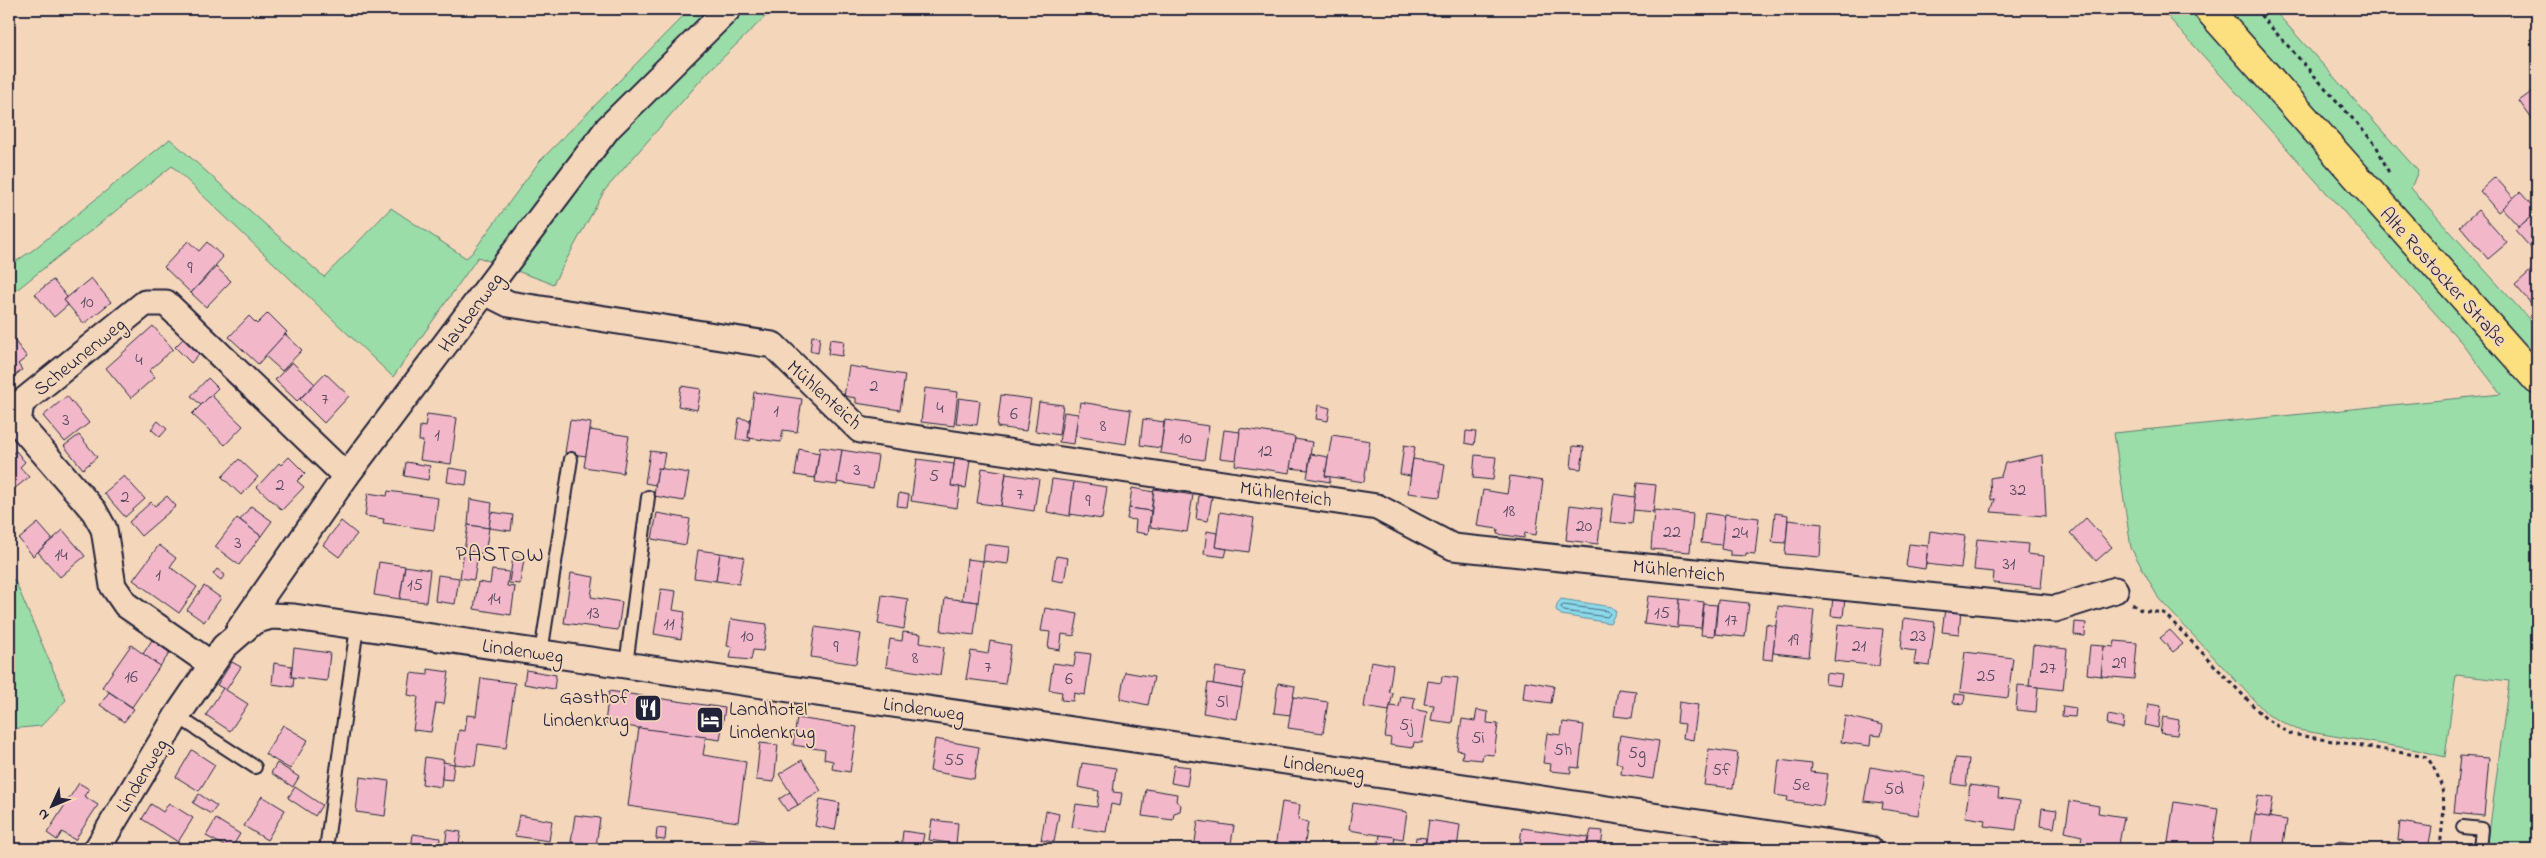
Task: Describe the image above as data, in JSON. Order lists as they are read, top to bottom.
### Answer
{
  "streets": {
    "main road": ["Alte Rostocker Straße"],
    "street": [
      "Haubenweg",
      "Scheunenweg",
      "Mühlenteich",
      "Lindenweg"
    ]
  },
  "crossings": [
    ["Haubenweg", "Scheunenweg"],
    ["Haubenweg", "Mühlenteich"],
    ["Haubenweg", "Lindenweg"],
    ["Scheunenweg", "Lindenweg"]
  ],
  "districts": ["PASTOW"],
  "places": {
    "restaurant": ["Gasthof Lindenkrug"],
    "hotel": ["Landhotel Lindenkrug"]
  },
  "house_numbers": [
    "9",
    "10",
    "4",
    "2",
    "7",
    "4",
    "1",
    "6",
    "3",
    "8",
    "1",
    "10",
    "12",
    "3",
    "5",
    "2",
    "32",
    "7",
    "2",
    "9",
    "18",
    "20",
    "22",
    "24",
    "3",
    "14",
    "31",
    "1",
    "15",
    "14",
    "13",
    "15",
    "17",
    "11",
    "10",
    "23",
    "19",
    "21",
    "9",
    "8",
    "29",
    "7",
    "27",
    "25",
    "16",
    "6",
    "5l",
    "5j",
    "5i",
    "5h",
    "5g",
    "55",
    "5f",
    "5e",
    "5d"
  ],
  "north": "bottom left"
}
